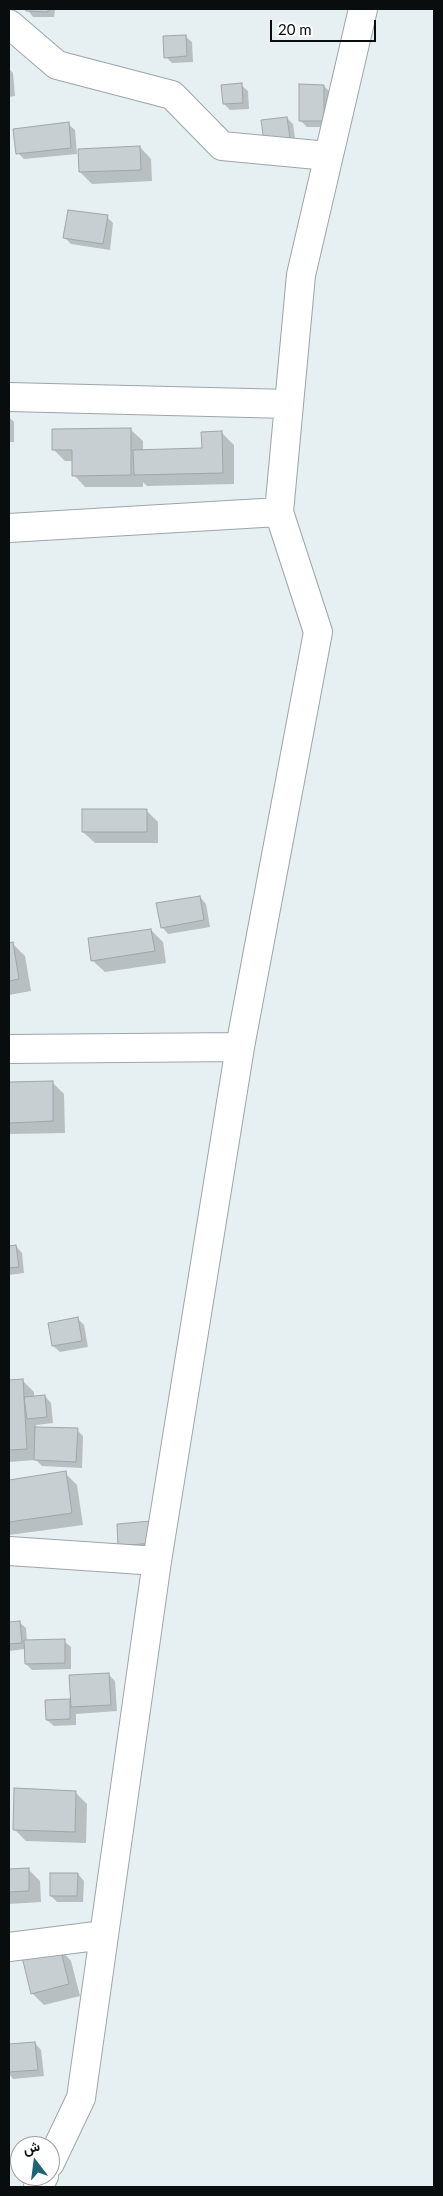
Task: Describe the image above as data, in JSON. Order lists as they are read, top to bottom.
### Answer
{
  "scale_bar": "20 m",
  "north": "top"
}
